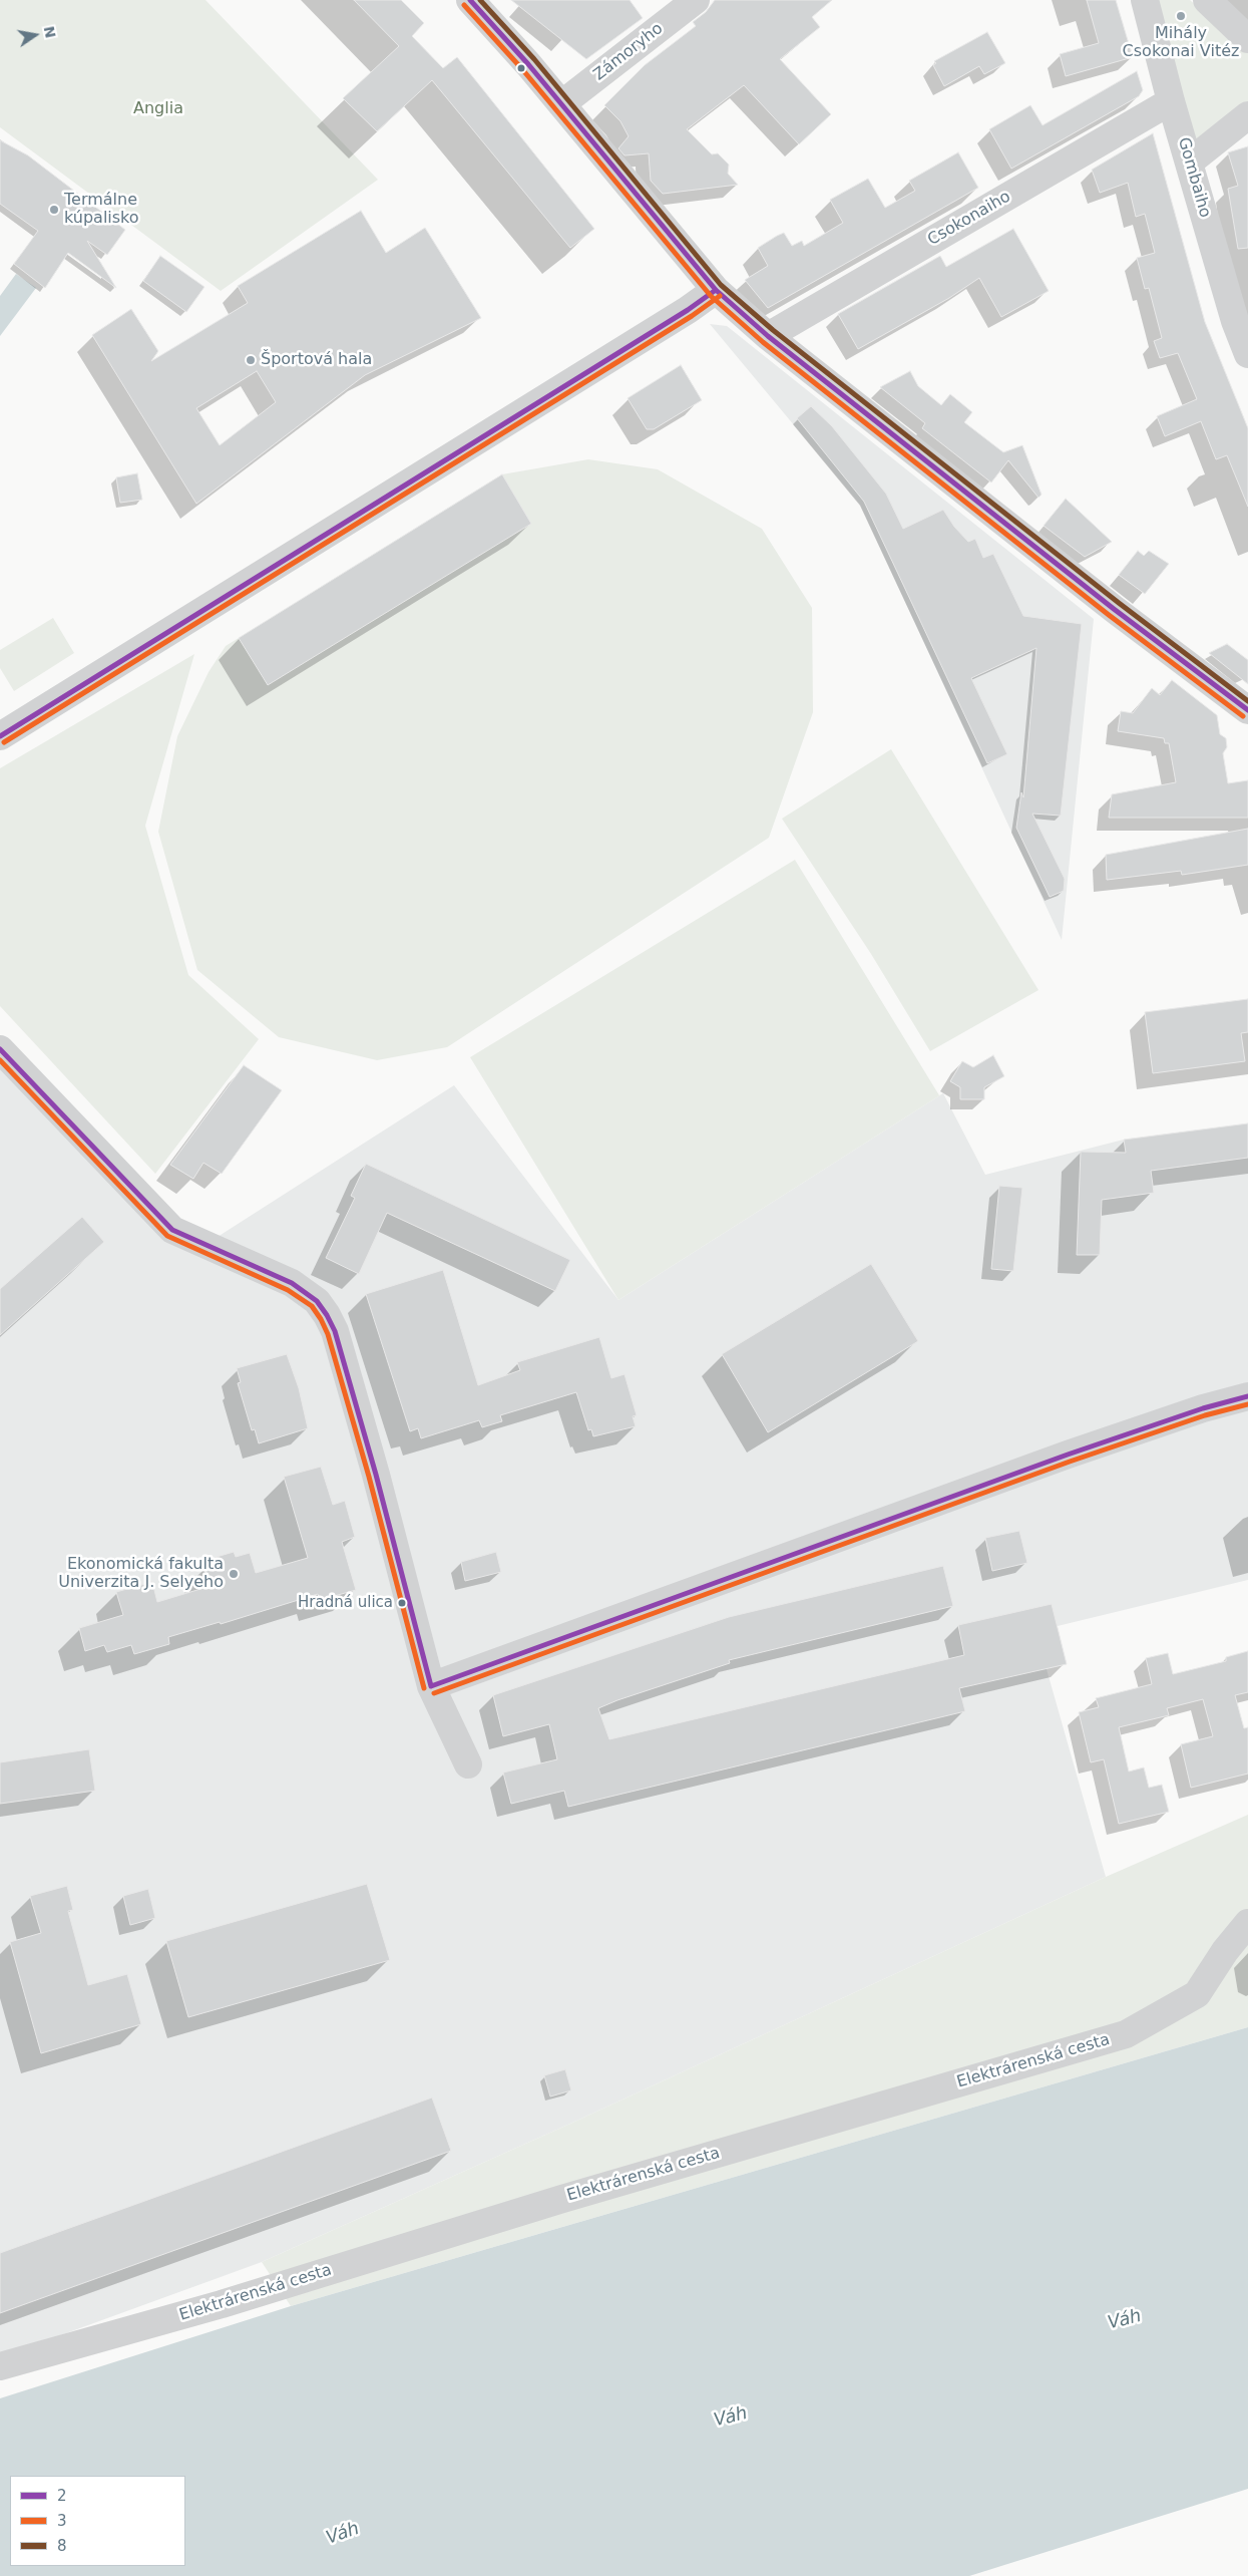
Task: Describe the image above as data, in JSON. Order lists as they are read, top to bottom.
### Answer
{
  "streets": {
    "street": [
      "Zámoryho",
      "Gombaiho",
      "Csokonaiho",
      "Elektrárenská cesta"
    ]
  },
  "crossings": [
    ["Gombaiho", "Csokonaiho"]
  ],
  "water": ["Váh"],
  "parks": ["Anglia"],
  "places": [
    "Mihály Csokonai Vitéz",
    "Termálne kúpalisko",
    "Športová hala",
    "Ekonomická fakulta Univerzita J. Selyeho",
    "Hradná ulica"
  ],
  "lines": ["transit line 2", "transit line 8", "transit line 3"],
  "legend": ["2", "3", "8"],
  "north": "right"
}
